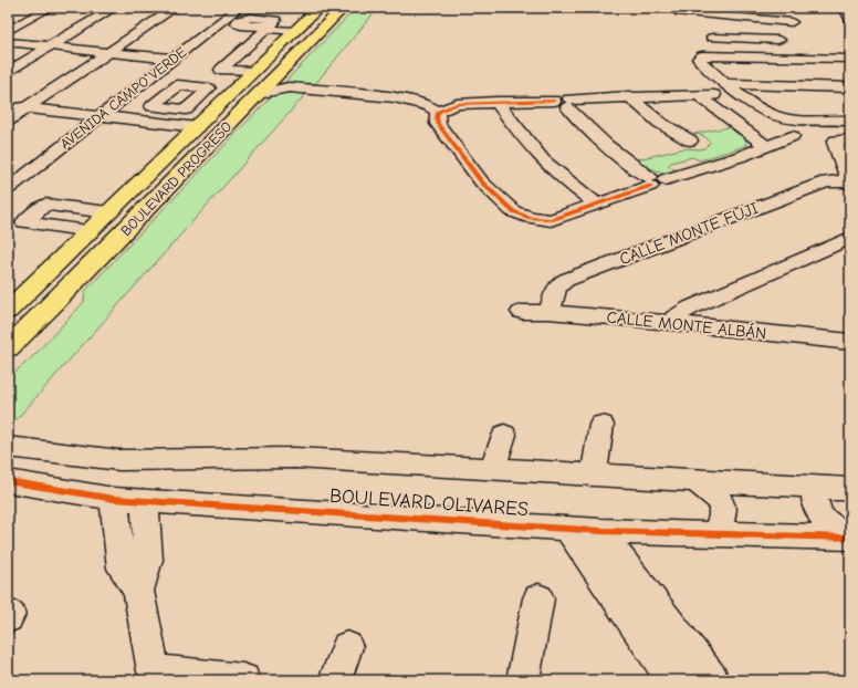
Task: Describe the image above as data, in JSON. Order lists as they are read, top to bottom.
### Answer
{
  "streets": {
    "main road": ["BOULEVARD PROGRESO"],
    "street": [
      "AVENIDA CAMPO VERDE",
      "CALLE MONTE FUJI",
      "CALLE MONTE ALBÁN",
      "BOULEVARD OLIVARES"
    ]
  },
  "crossings": [
    ["CALLE MONTE FUJI", "CALLE MONTE ALBÁN"]
  ]
}
